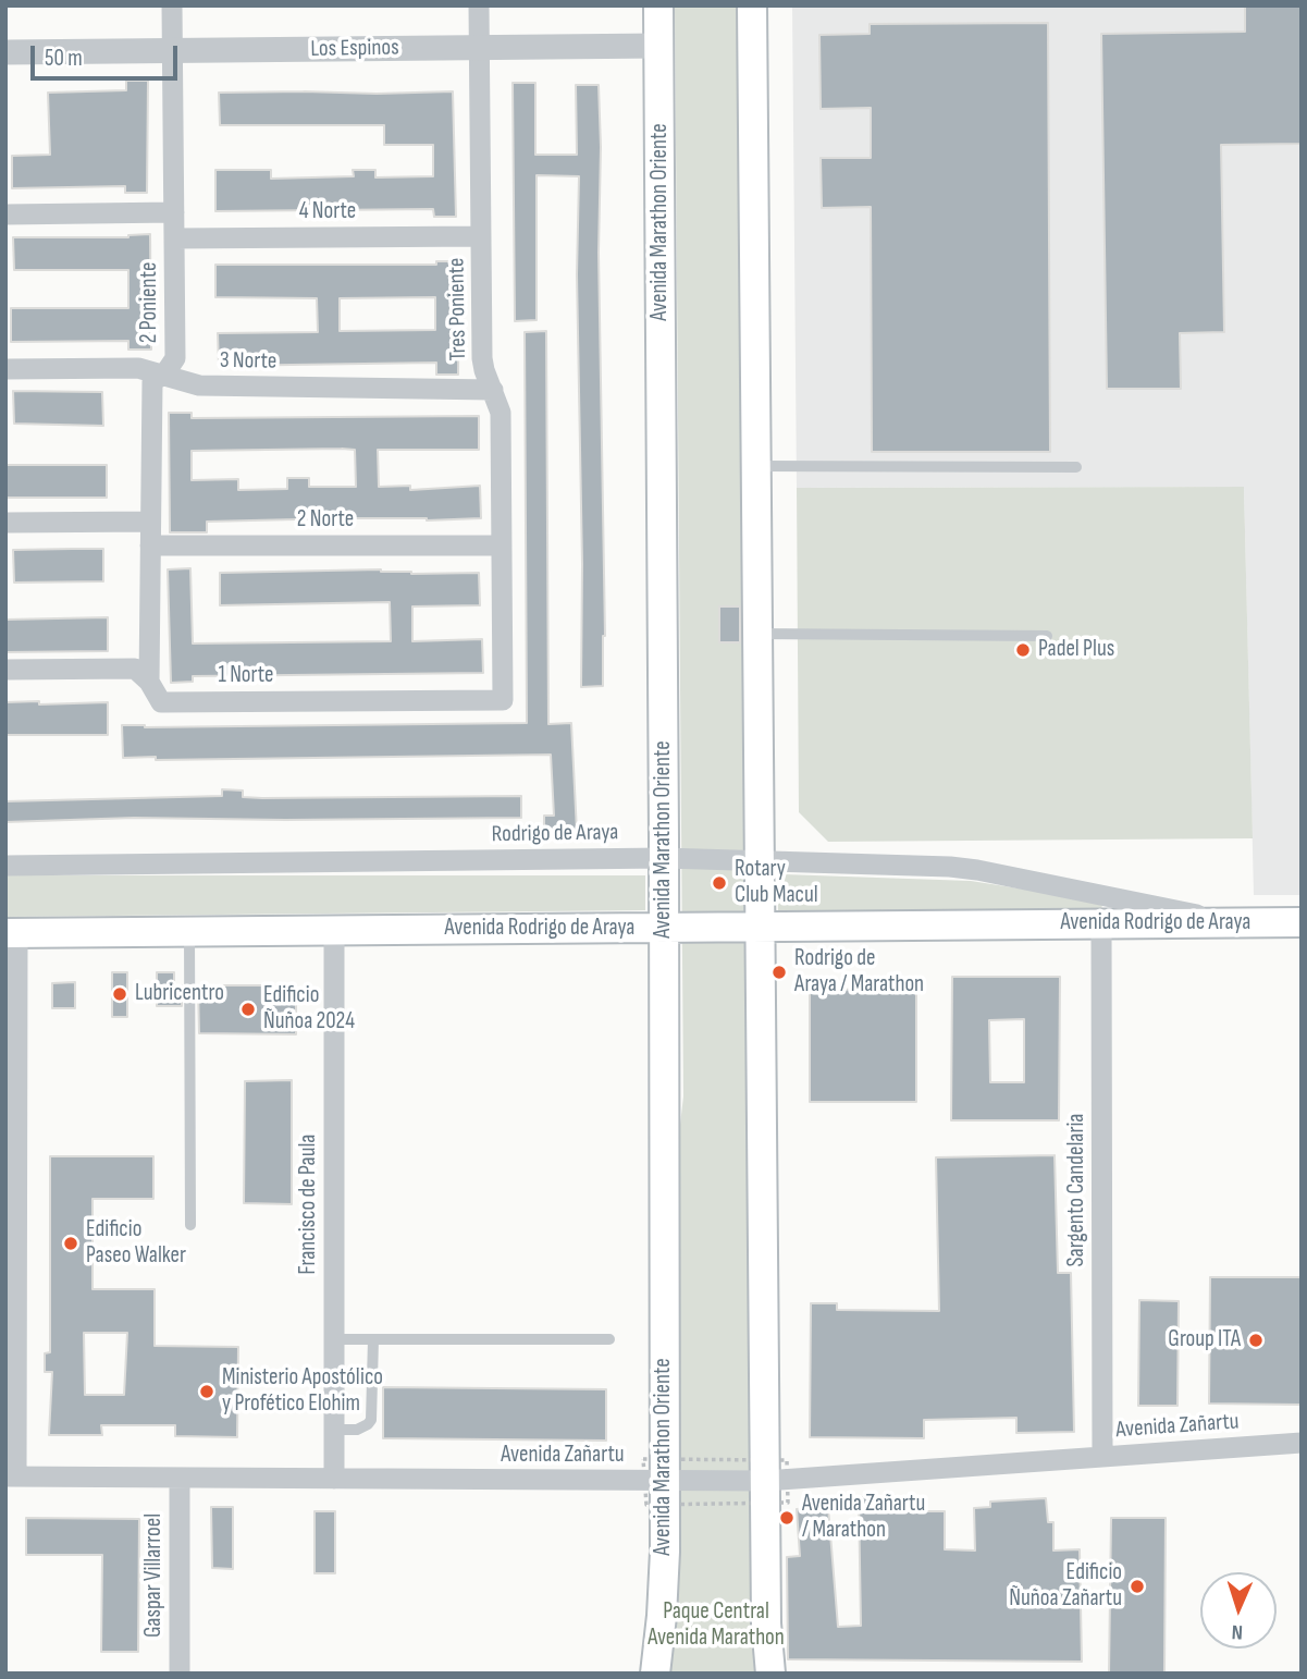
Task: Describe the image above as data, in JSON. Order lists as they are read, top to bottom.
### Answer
{
  "streets": {
    "main road": ["Avenida Marathon Oriente", "Avenida Rodrigo de Araya"],
    "street": [
      "Los Espinos",
      "4 Norte",
      "2 Poniente",
      "Tres Poniente",
      "3 Norte",
      "2 Norte",
      "1 Norte",
      "Rodrigo de Araya",
      "Sargento Candelaria",
      "Francisco de Paula",
      "Avenida Zañartu",
      "Gaspar Villarroel"
    ]
  },
  "crossings": [
    ["Los Espinos", "Avenida Marathon Oriente"],
    ["Los Espinos", "2 Poniente"],
    ["Los Espinos", "Tres Poniente"],
    ["4 Norte", "2 Poniente"],
    ["4 Norte", "Tres Poniente"],
    ["Avenida Marathon Oriente", "Rodrigo de Araya"],
    ["Avenida Marathon Oriente", "Avenida Rodrigo de Araya"],
    ["Avenida Marathon Oriente", "Avenida Zañartu"],
    ["2 Poniente", "3 Norte"],
    ["2 Poniente", "2 Norte"],
    ["2 Poniente", "1 Norte"],
    ["Tres Poniente", "3 Norte"],
    ["Tres Poniente", "2 Norte"],
    ["Tres Poniente", "1 Norte"],
    ["Rodrigo de Araya", "Avenida Rodrigo de Araya"],
    ["Avenida Rodrigo de Araya", "Sargento Candelaria"],
    ["Avenida Rodrigo de Araya", "Francisco de Paula"],
    ["Sargento Candelaria", "Avenida Zañartu"],
    ["Francisco de Paula", "Avenida Zañartu"],
    ["Avenida Zañartu", "Gaspar Villarroel"]
  ],
  "parks": ["Paque Central Avenida Marathon"],
  "places": [
    "Padel Plus",
    "Rotary Club Macul",
    "Rodrigo de Araya / Marathon",
    "Lubricentro",
    "Edificio Ñuñoa 2024",
    "Edificio Paseo Walker",
    "Group ITA",
    "Ministerio Apostólico y Profético Elohim",
    "Avenida Zañartu / Marathon",
    "Edificio Ñuñoa Zañartu"
  ],
  "scale_bar": "50 m",
  "north": "bottom"
}
